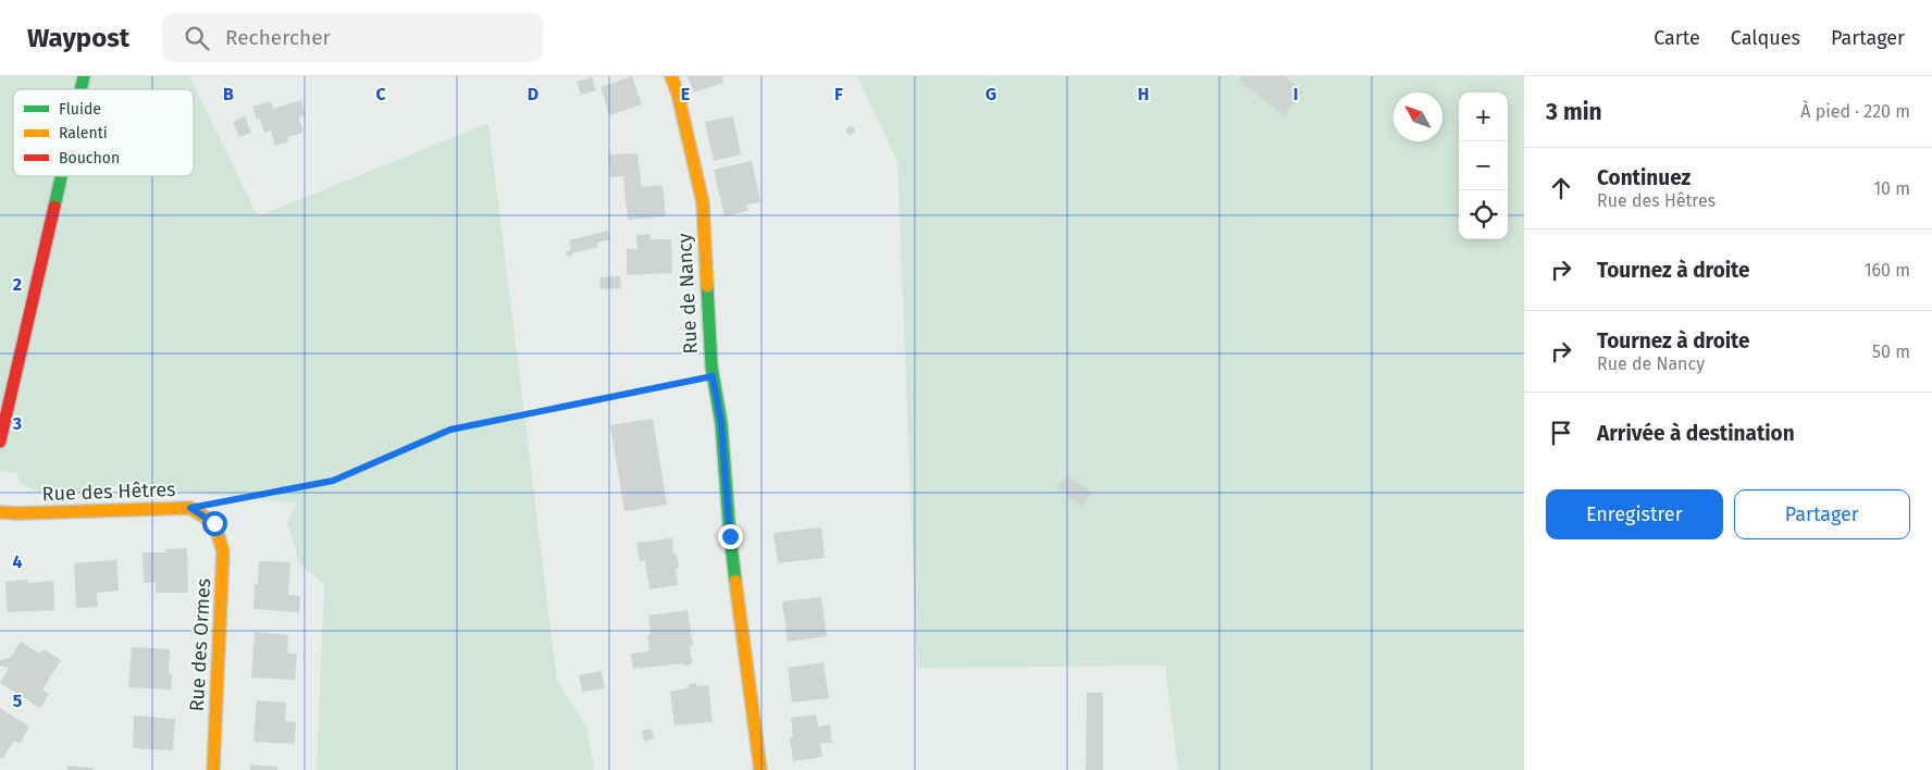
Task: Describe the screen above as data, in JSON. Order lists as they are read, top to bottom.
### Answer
{
  "streets": {
    "street": ["Rue de Nancy", "Rue des Hêtres", "Rue des Ormes"]
  },
  "crossings": [
    ["Rue des Hêtres", "Rue des Ormes"]
  ],
  "legend": ["Fluide", "Ralenti", "Bouchon"],
  "north": "top left",
  "page": {
    "header": "Waypost",
    "search": "Rechercher",
    "nav": ["Carte", "Calques", "Partager"],
    "heading": ["3 min", "À pied · 220 m"],
    "map_buttons": ["+", "−"],
    "list": [
      ["Continuez", "Rue des Hêtres", "10 m"],
      ["Tournez à droite", "160 m"],
      ["Tournez à droite", "Rue de Nancy", "50 m"],
      "Arrivée à destination"
    ],
    "buttons": ["Enregistrer", "Partager"]
  },
  "grid": {
    "columns": [
      "B",
      "C",
      "D",
      "E",
      "F",
      "G",
      "H",
      "I"
    ],
    "rows": [
      "2",
      "3",
      "4",
      "5"
    ]
  }
}
